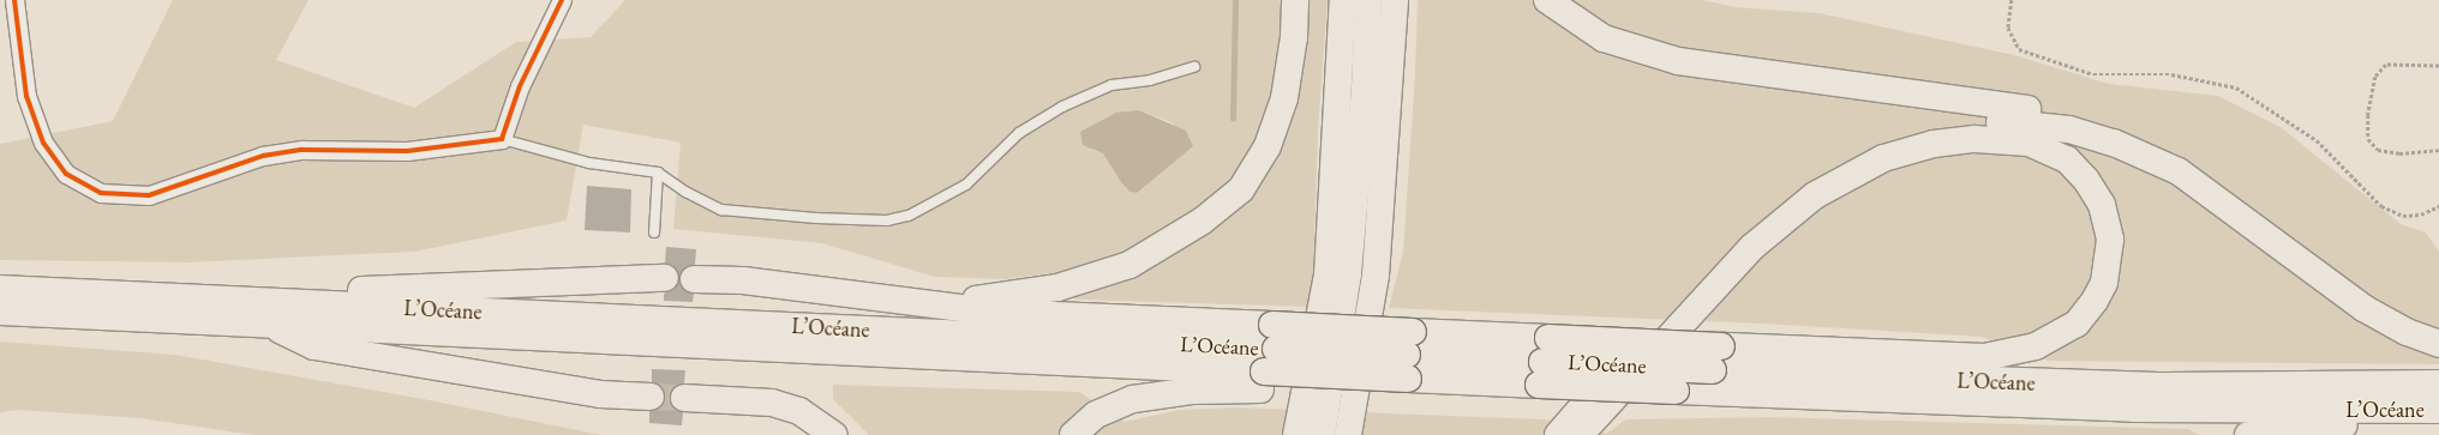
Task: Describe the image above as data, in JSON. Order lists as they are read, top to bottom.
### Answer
{
  "streets": {
    "highway": ["L’Océane"]
  }
}
